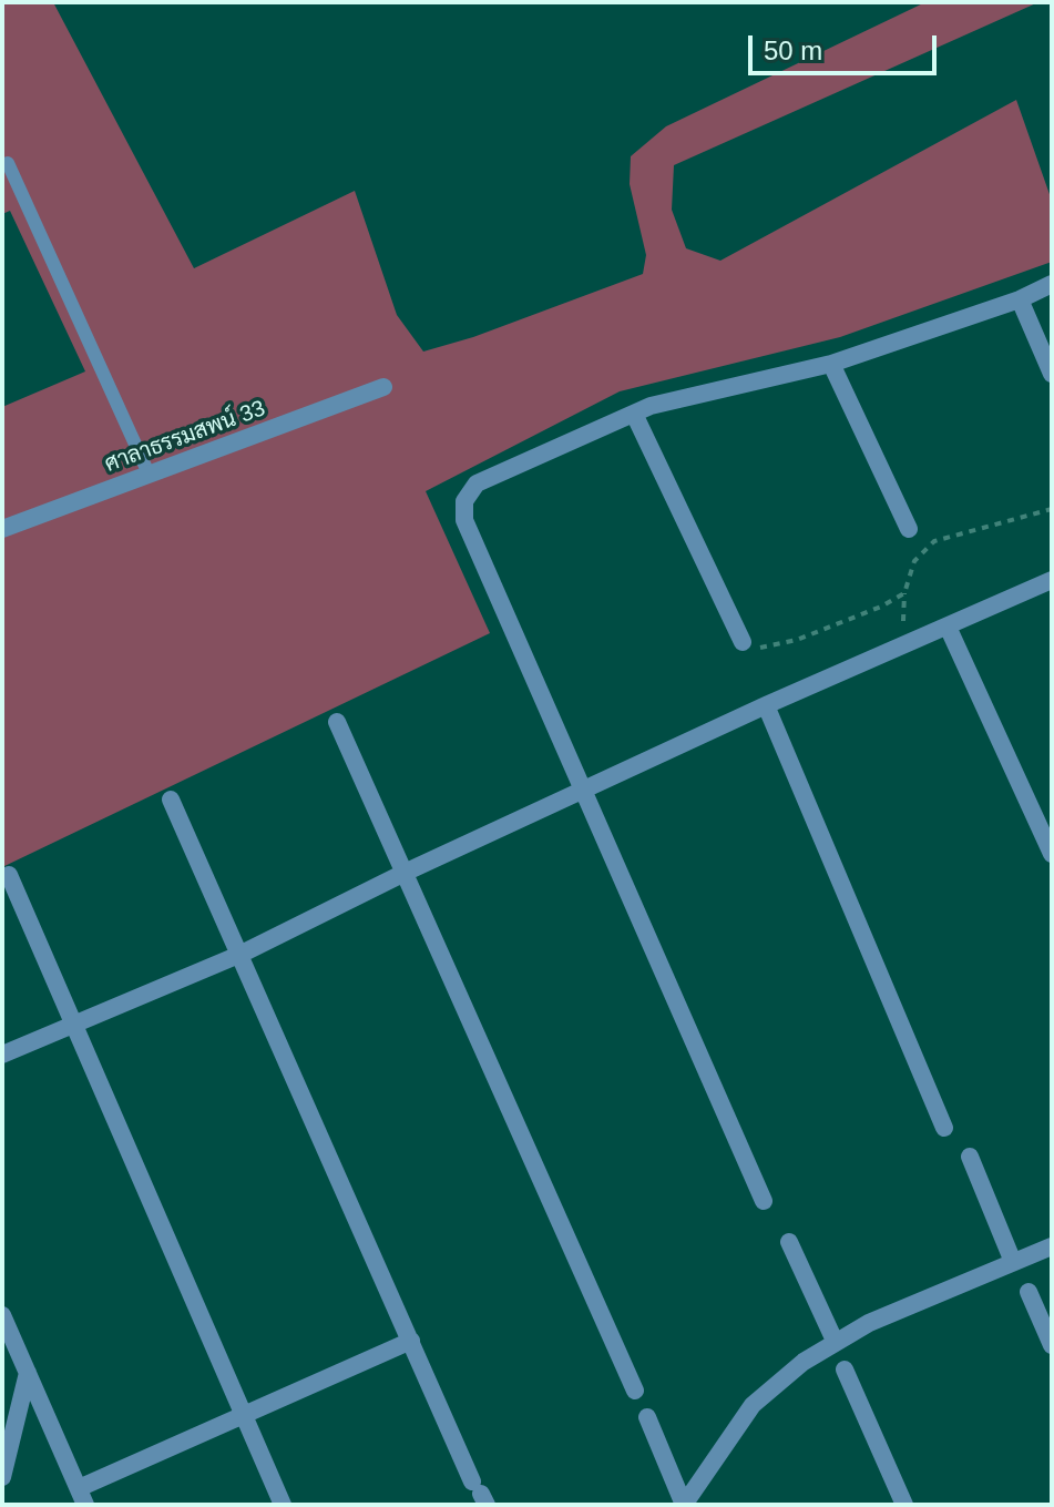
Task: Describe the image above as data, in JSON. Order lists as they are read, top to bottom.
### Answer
{
  "streets": {
    "street": ["ศาลาธรรมสพน์ 33"]
  },
  "scale_bar": "50 m"
}
